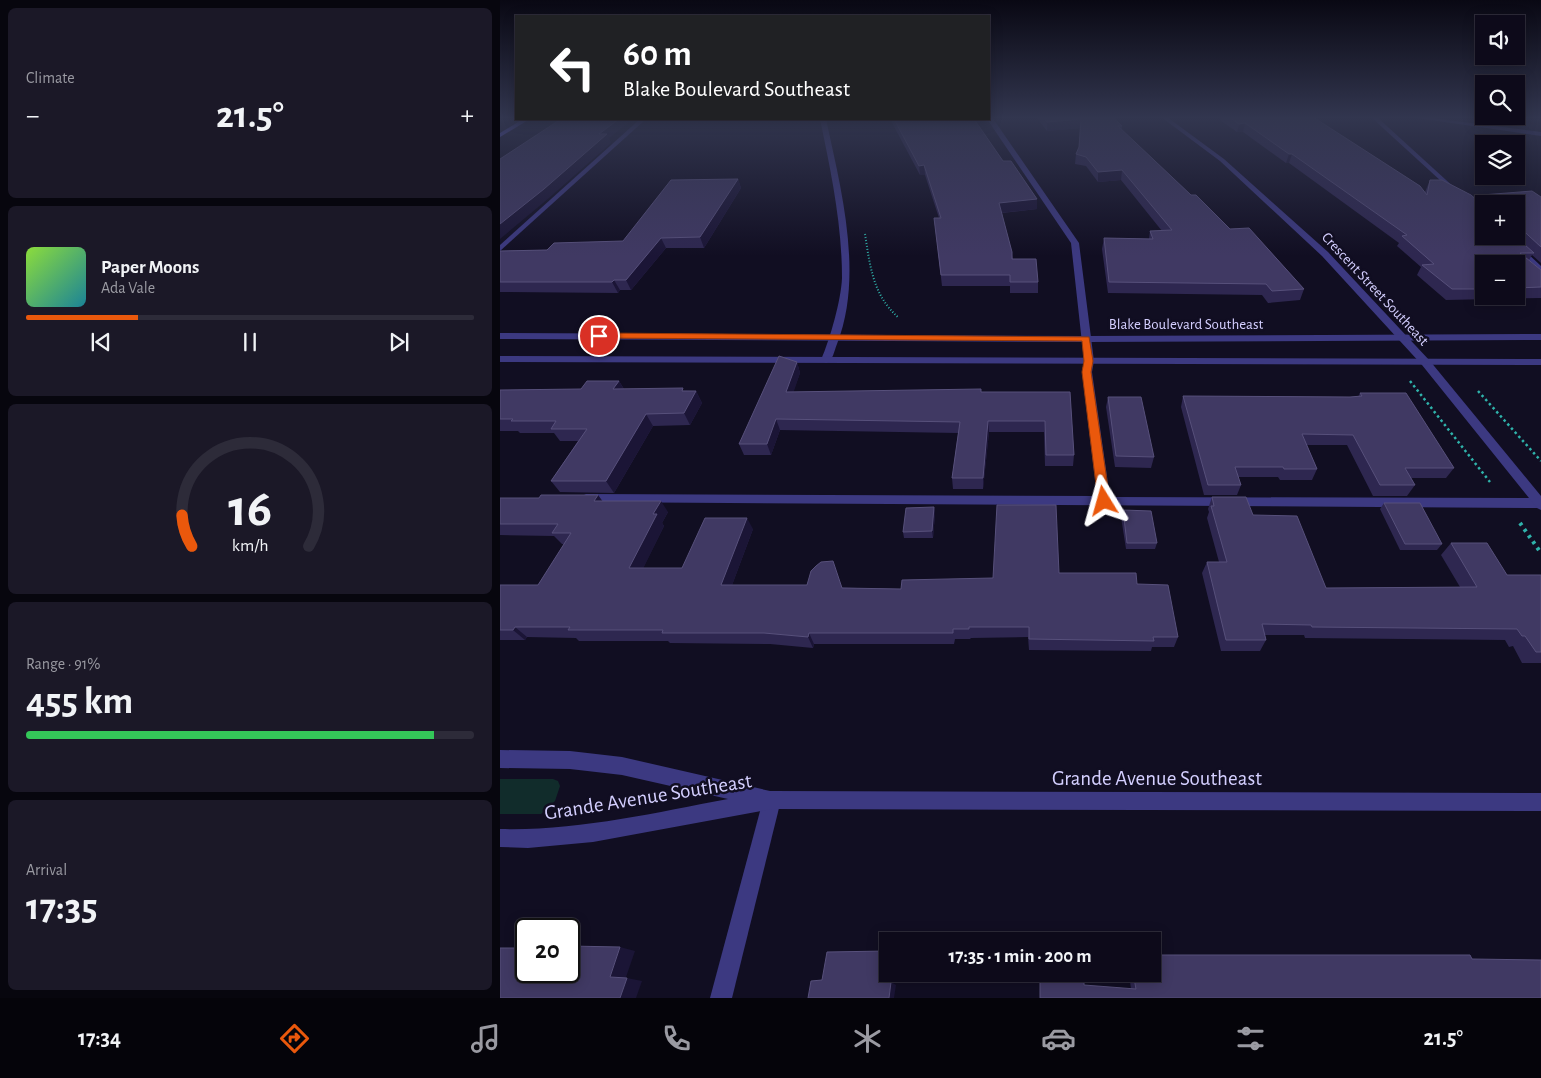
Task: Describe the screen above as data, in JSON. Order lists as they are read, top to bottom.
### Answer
{
  "streets": {
    "street": ["Crescent Street Southeast", "Blake Boulevard Southeast", "Grande Avenue Southeast"]
  },
  "crossings": [
    ["Crescent Street Southeast", "Blake Boulevard Southeast"]
  ],
  "page": {
    "tile": [
      "Climate",
      ["Range · 91%", "455 km"],
      ["Arrival", "17:35"]
    ],
    "map_buttons": ["+", "−"],
    "turn": ["60 m", "Blake Boulevard Southeast"],
    "heat": ["−", "21.5°", "+"],
    "song": ["Paper Moons", "Ada Vale"],
    "limit": "20",
    "trip": "17:35 · 1 min · 200 m",
    "tabs": ["17:34", "21.5°"],
    "gauge": ["16", "km/h"]
  }
}
